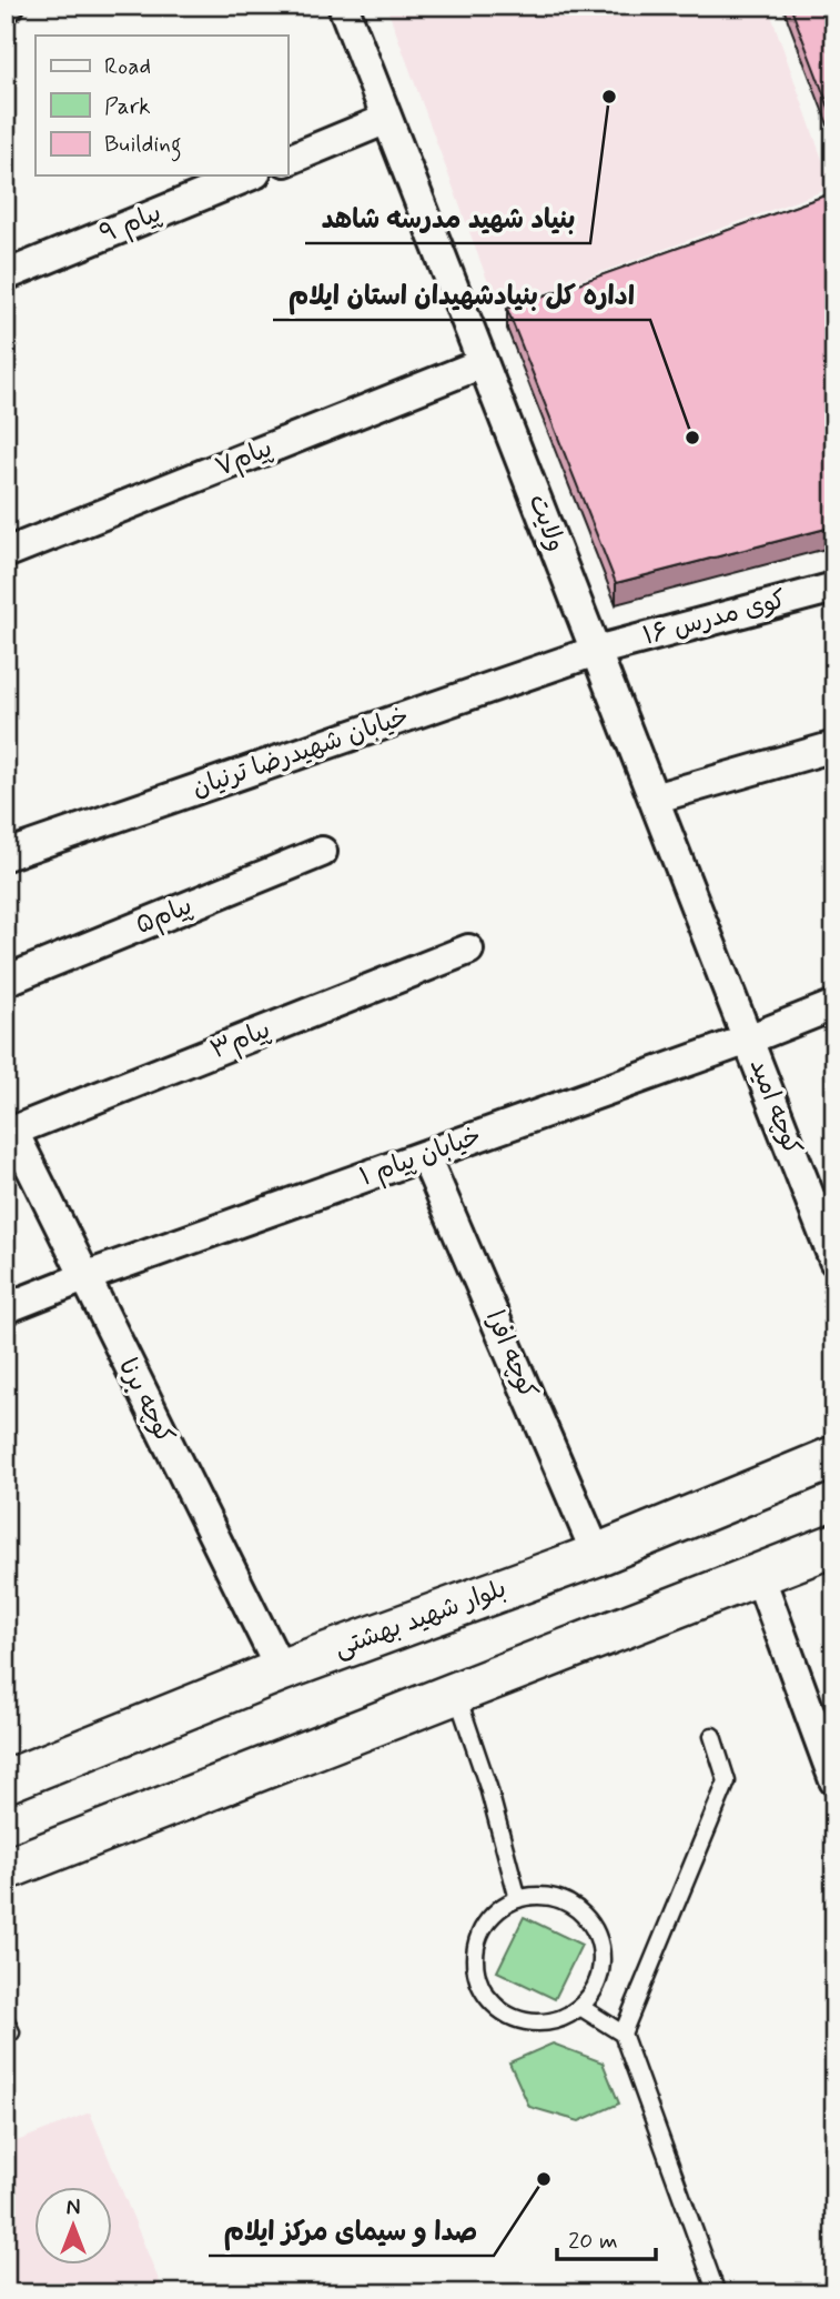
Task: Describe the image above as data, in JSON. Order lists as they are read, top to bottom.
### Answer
{
  "streets": {
    "main road": ["بلوار شهید بهشتی"],
    "street": [
      "پیام ۹",
      "پیام۷",
      "ولایت",
      "کوی مدرس ۱۶",
      "خیابان شهیدرضا ترنیان",
      "پیام۵",
      "پیام۳",
      "کوچه امید",
      "خیابان پیام ۱",
      "کوچه افرا",
      "کوچه برنا"
    ]
  },
  "crossings": [
    ["پیام۷", "ولایت"],
    ["ولایت", "کوی مدرس ۱۶"],
    ["ولایت", "خیابان شهیدرضا ترنیان"],
    ["ولایت", "کوچه امید"],
    ["ولایت", "خیابان پیام ۱"],
    ["کوی مدرس ۱۶", "خیابان شهیدرضا ترنیان"],
    ["پیام۳", "کوچه برنا"],
    ["کوچه امید", "خیابان پیام ۱"],
    ["خیابان پیام ۱", "کوچه افرا"],
    ["خیابان پیام ۱", "کوچه برنا"],
    ["کوچه افرا", "بلوار شهید بهشتی"],
    ["کوچه برنا", "بلوار شهید بهشتی"]
  ],
  "places": ["بنیاد شهید مدرسه شاهد", "اداره کل بنیادشهیدان استان ایلام", "صدا و سیمای مرکز ایلام"],
  "legend": ["Road", "Park", "Building"],
  "scale_bar": "20 m",
  "north": "top"
}
